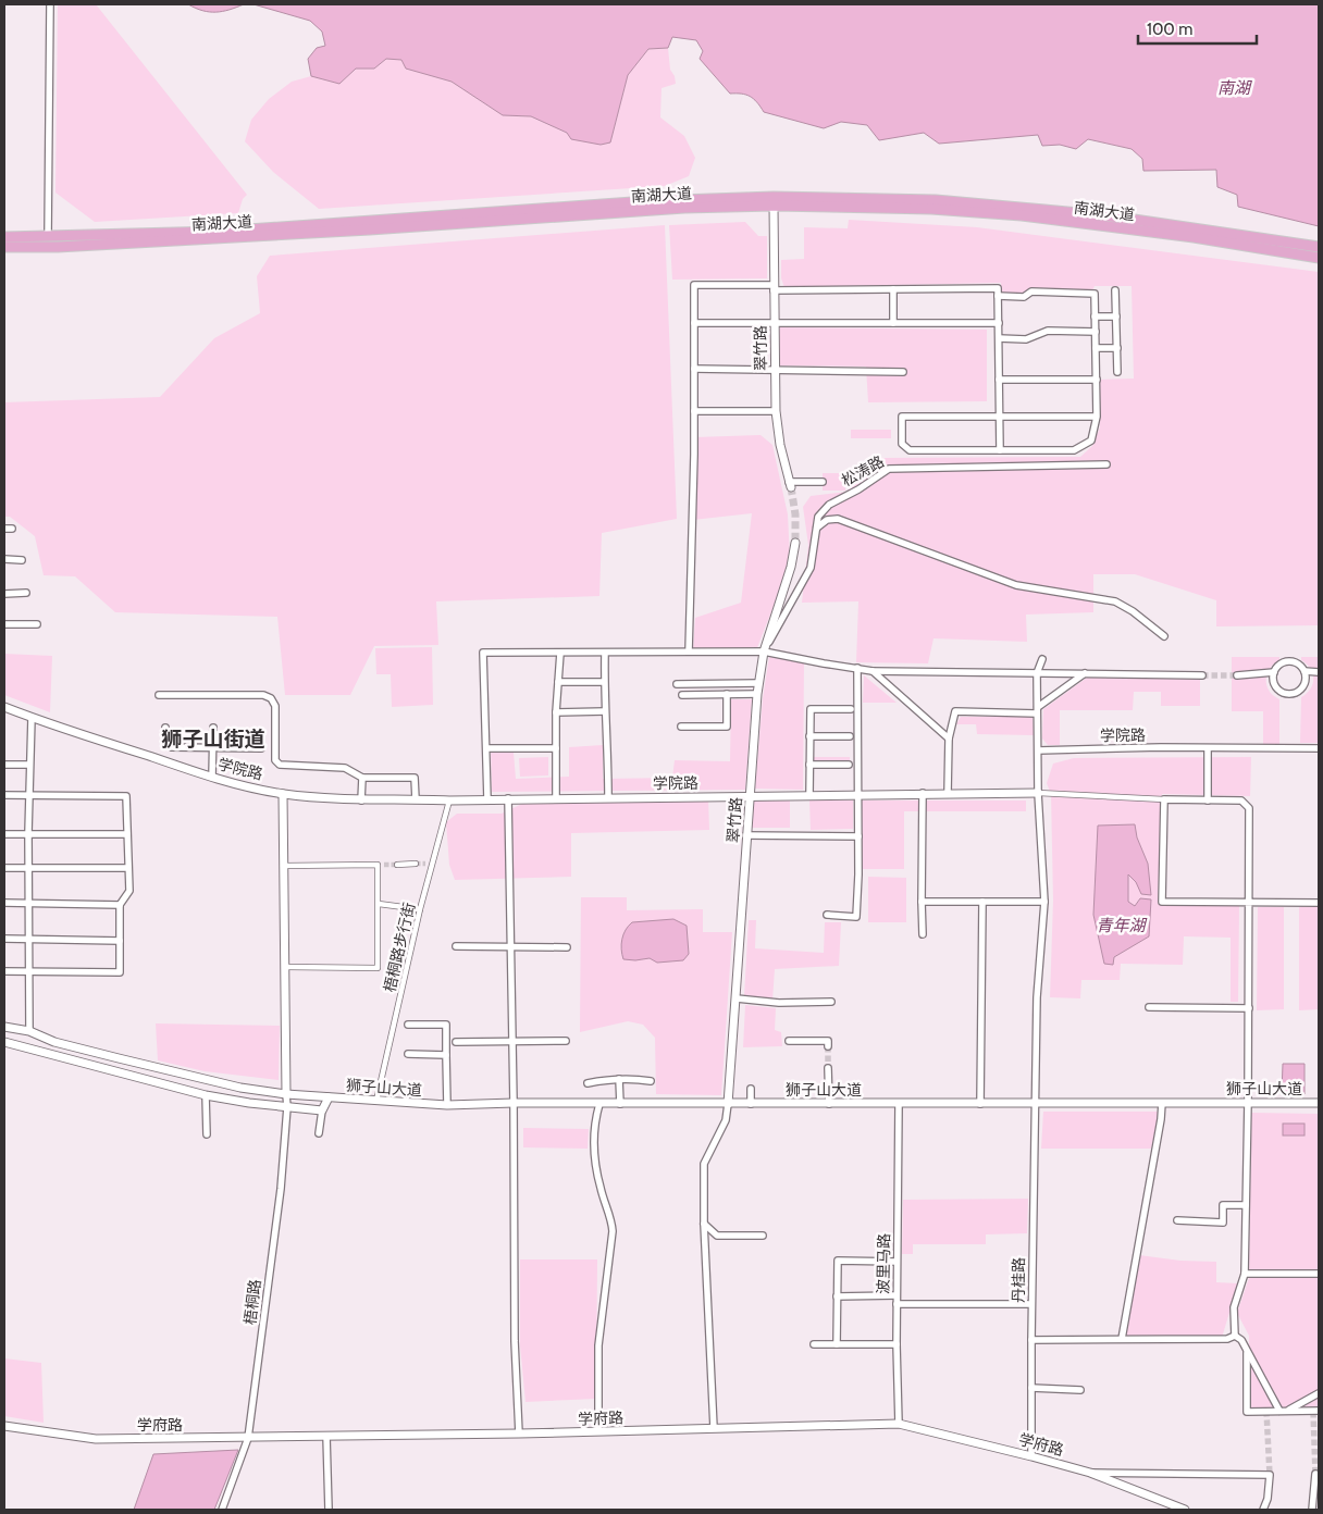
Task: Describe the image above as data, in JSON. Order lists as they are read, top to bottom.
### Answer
{
  "streets": {
    "main road": ["南湖大道"],
    "street": [
      "翠竹路",
      "松涛路",
      "学院路",
      "梧桐路步行街",
      "狮子山大道",
      "波里马路",
      "丹桂路",
      "梧桐路",
      "学府路"
    ]
  },
  "crossings": [
    ["南湖大道", "翠竹路"],
    ["翠竹路", "松涛路"],
    ["翠竹路", "学院路"],
    ["翠竹路", "狮子山大道"],
    ["学院路", "梧桐路步行街"],
    ["学院路", "丹桂路"],
    ["梧桐路步行街", "狮子山大道"],
    ["狮子山大道", "波里马路"],
    ["狮子山大道", "丹桂路"],
    ["狮子山大道", "梧桐路"],
    ["波里马路", "学府路"],
    ["丹桂路", "学府路"],
    ["梧桐路", "学府路"]
  ],
  "districts": ["狮子山街道"],
  "water": ["南湖", "青年湖"],
  "scale_bar": "100 m"
}
